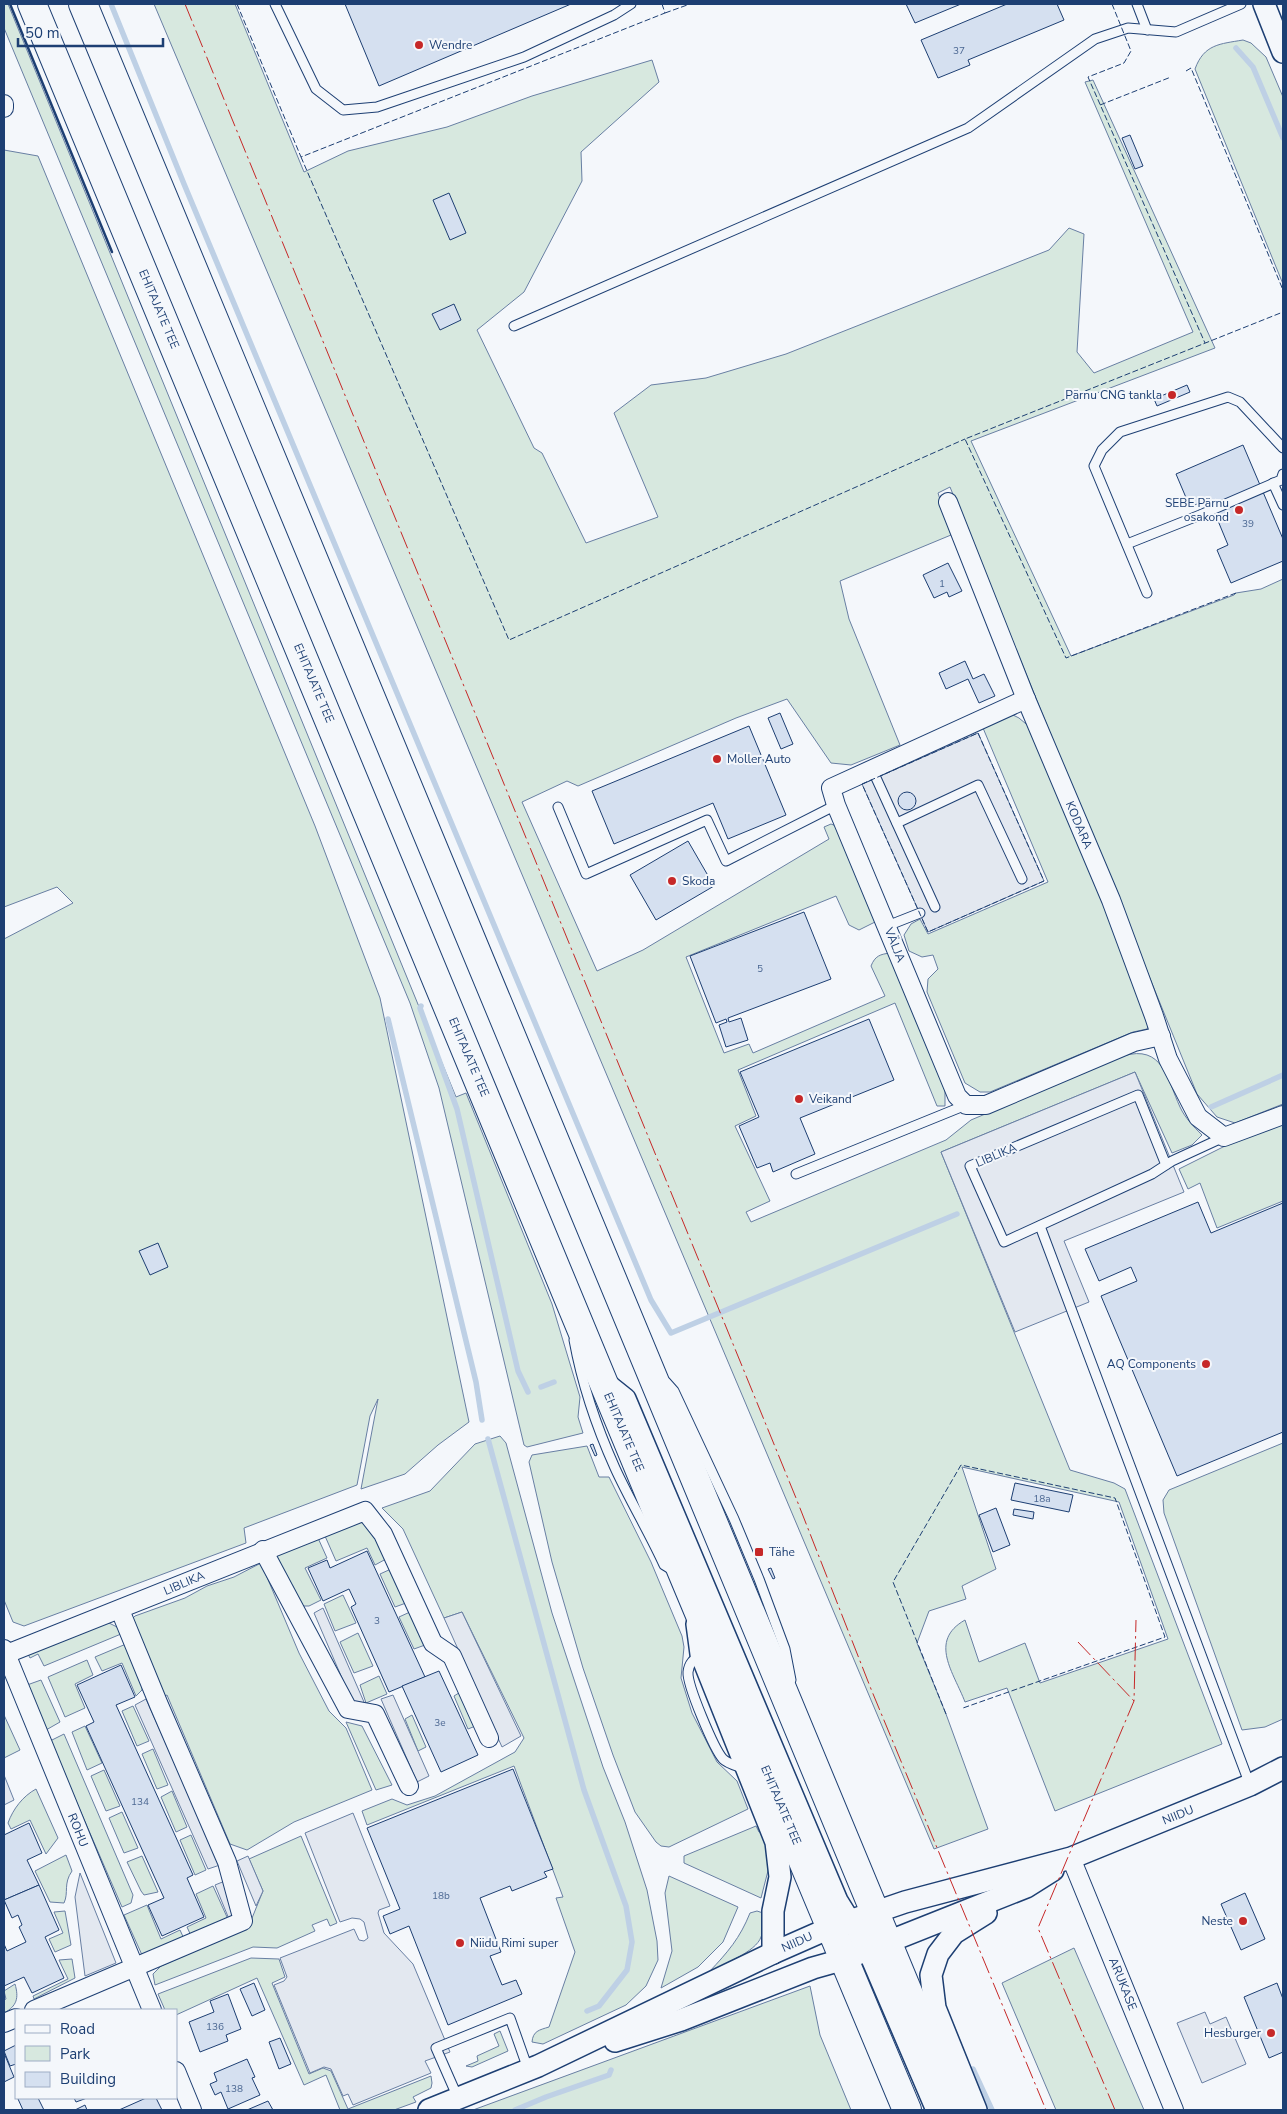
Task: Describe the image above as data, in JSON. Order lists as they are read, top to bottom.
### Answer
{
  "streets": {
    "highway": ["EHITAJATE TEE"],
    "street": [
      "KODARA",
      "VÄLJA",
      "LIBLIKA",
      "NIIDU",
      "ROHU",
      "ARUKASE"
    ]
  },
  "crossings": [
    ["EHITAJATE TEE", "NIIDU"],
    ["KODARA", "LIBLIKA"],
    ["LIBLIKA", "ROHU"],
    ["NIIDU", "ARUKASE"]
  ],
  "places": {
    "other": [
      "Wendre",
      "Pärnu CNG tankla",
      "SEBE Pärnu osakond",
      "Moller Auto",
      "Skoda",
      "Veikand",
      "AQ Components",
      "Neste",
      "Niidu Rimi super",
      "Hesburger"
    ],
    "transit": ["Tähe"]
  },
  "house_numbers": [
    "37",
    "39",
    "1",
    "5",
    "18a",
    "3",
    "3e",
    "134",
    "18b",
    "136",
    "138"
  ],
  "legend": ["Road", "Park", "Building"],
  "scale_bar": "50 m"
}
